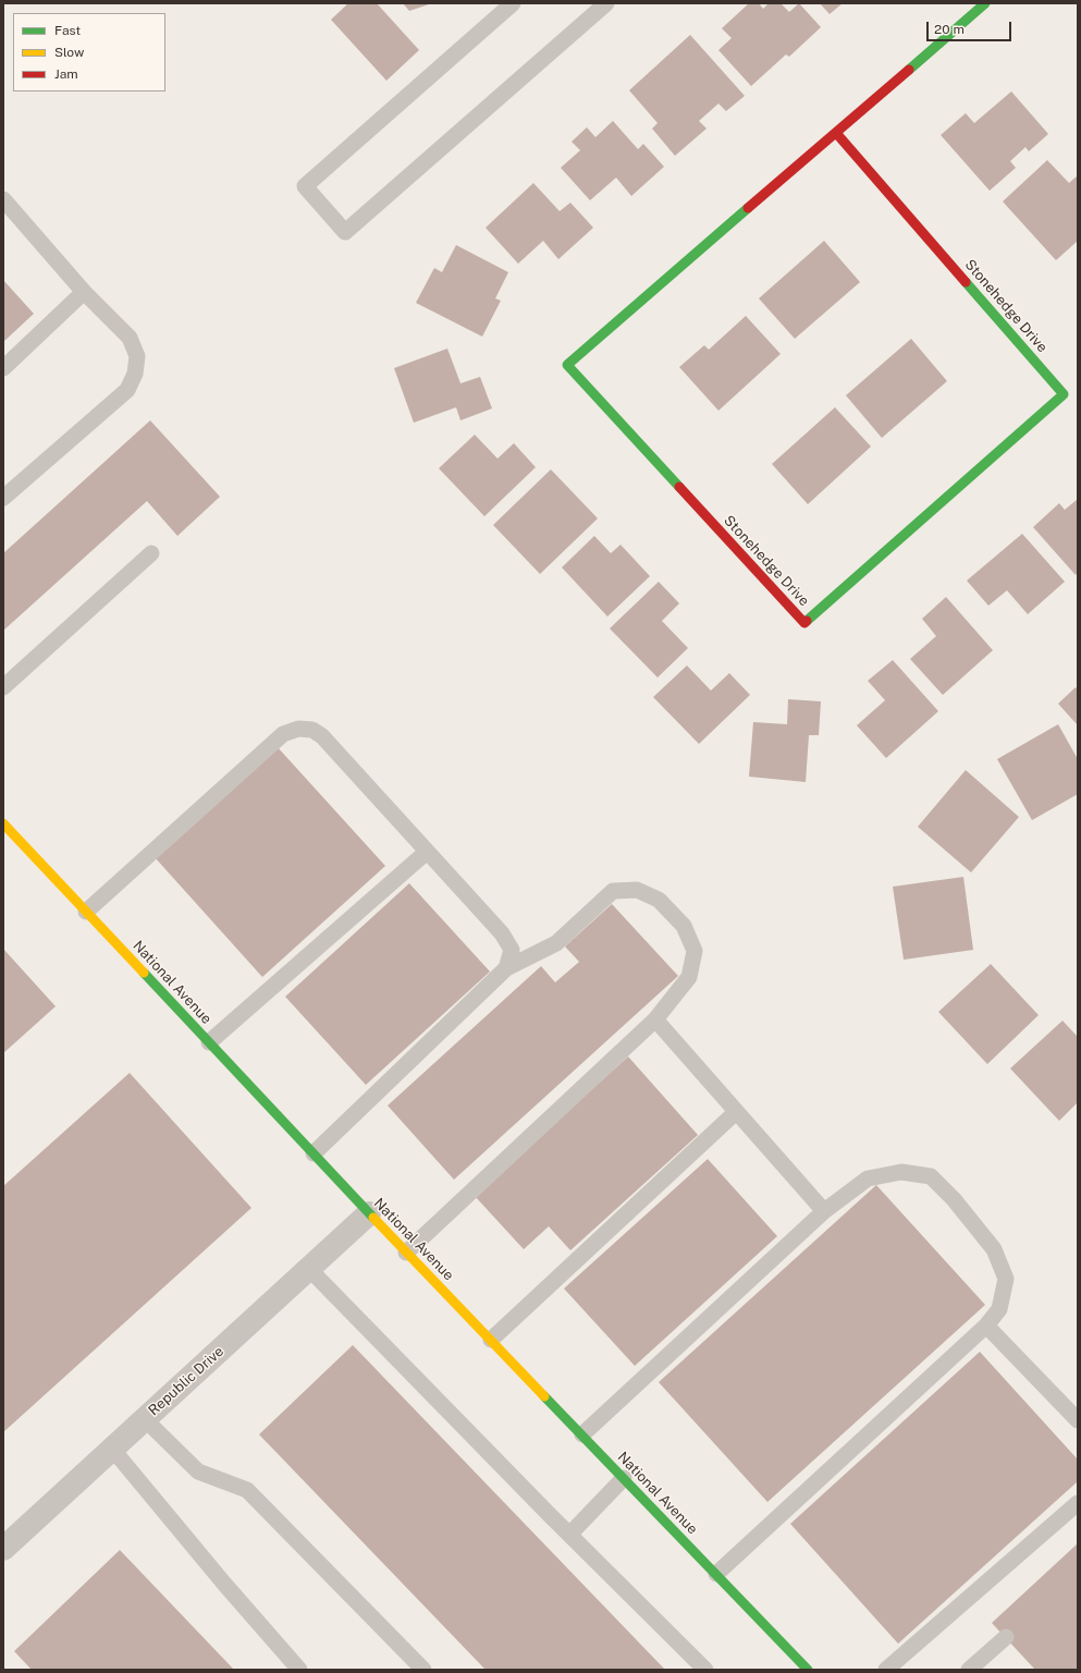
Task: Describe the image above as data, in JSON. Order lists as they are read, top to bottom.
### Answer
{
  "streets": {
    "street": ["Stonehedge Drive", "National Avenue", "Republic Drive"]
  },
  "crossings": [
    ["National Avenue", "Republic Drive"]
  ],
  "legend": ["Fast", "Slow", "Jam"],
  "scale_bar": "20 m"
}
